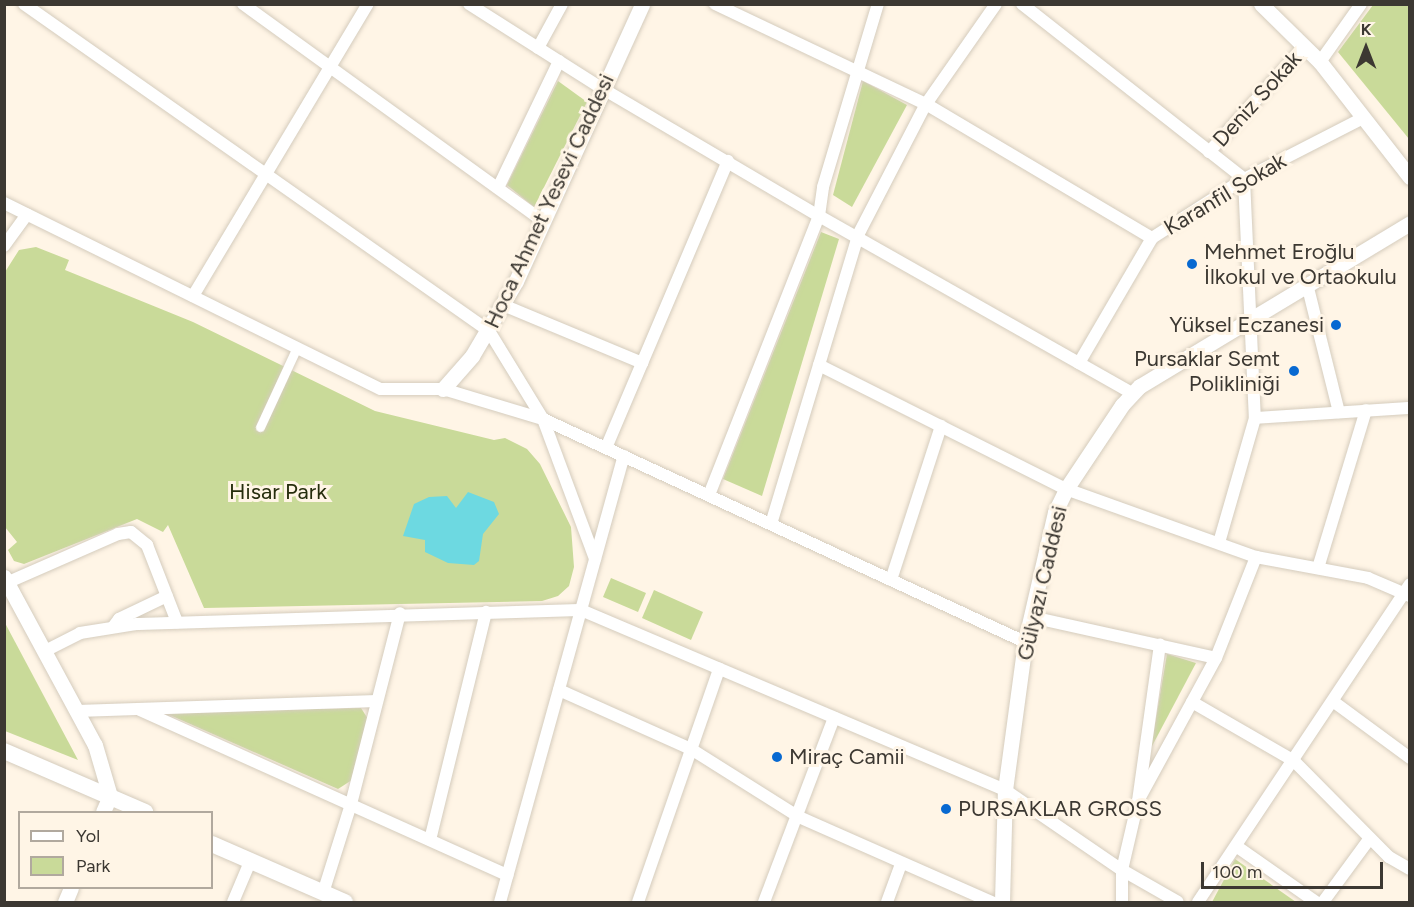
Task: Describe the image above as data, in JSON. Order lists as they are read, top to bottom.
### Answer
{
  "streets": {
    "street": [
      "Deniz Sokak",
      "Karanfil Sokak",
      "Hoca Ahmet Yesevi Caddesi",
      "Gülyazı Caddesi"
    ]
  },
  "parks": ["Hisar Park"],
  "places": [
    "Mehmet Eroğlu İlkokul ve Ortaokulu",
    "Yüksel Eczanesi",
    "Pursaklar Semt Polikliniği",
    "Miraç Camii",
    "PURSAKLAR GROSS"
  ],
  "legend": ["Yol", "Park"],
  "scale_bar": "100 m",
  "north": "top"
}
